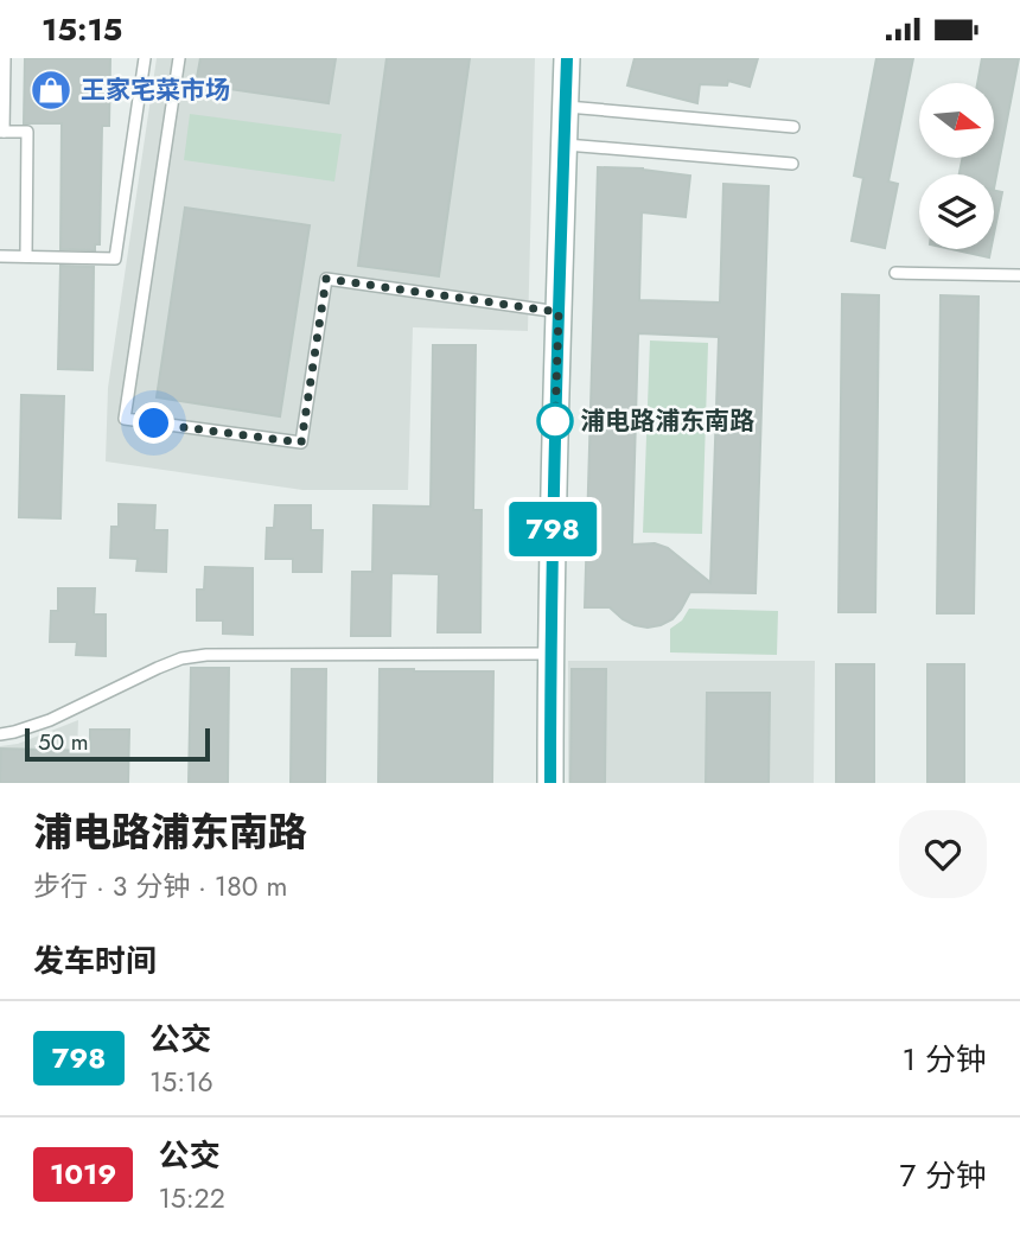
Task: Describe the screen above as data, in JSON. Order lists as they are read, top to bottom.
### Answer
{
  "places": {
    "shop": ["王家宅菜市场"],
    "other": ["浦电路浦东南路"]
  },
  "lines": ["bus line 798"],
  "scale_bar": "50 m",
  "north": "right",
  "page": {
    "status": "15:15",
    "on_map": "798",
    "scale": "50 m",
    "heading": [
      ["浦电路浦东南路", "步行 · 3 分钟 · 180 m"],
      "发车时间"
    ],
    "list": [
      {
        "mark": "798",
        "name": "公交",
        "note": "15:16",
        "value": "1 分钟"
      },
      {
        "mark": "1019",
        "name": "公交",
        "note": "15:22",
        "value": "7 分钟"
      }
    ]
  }
}
